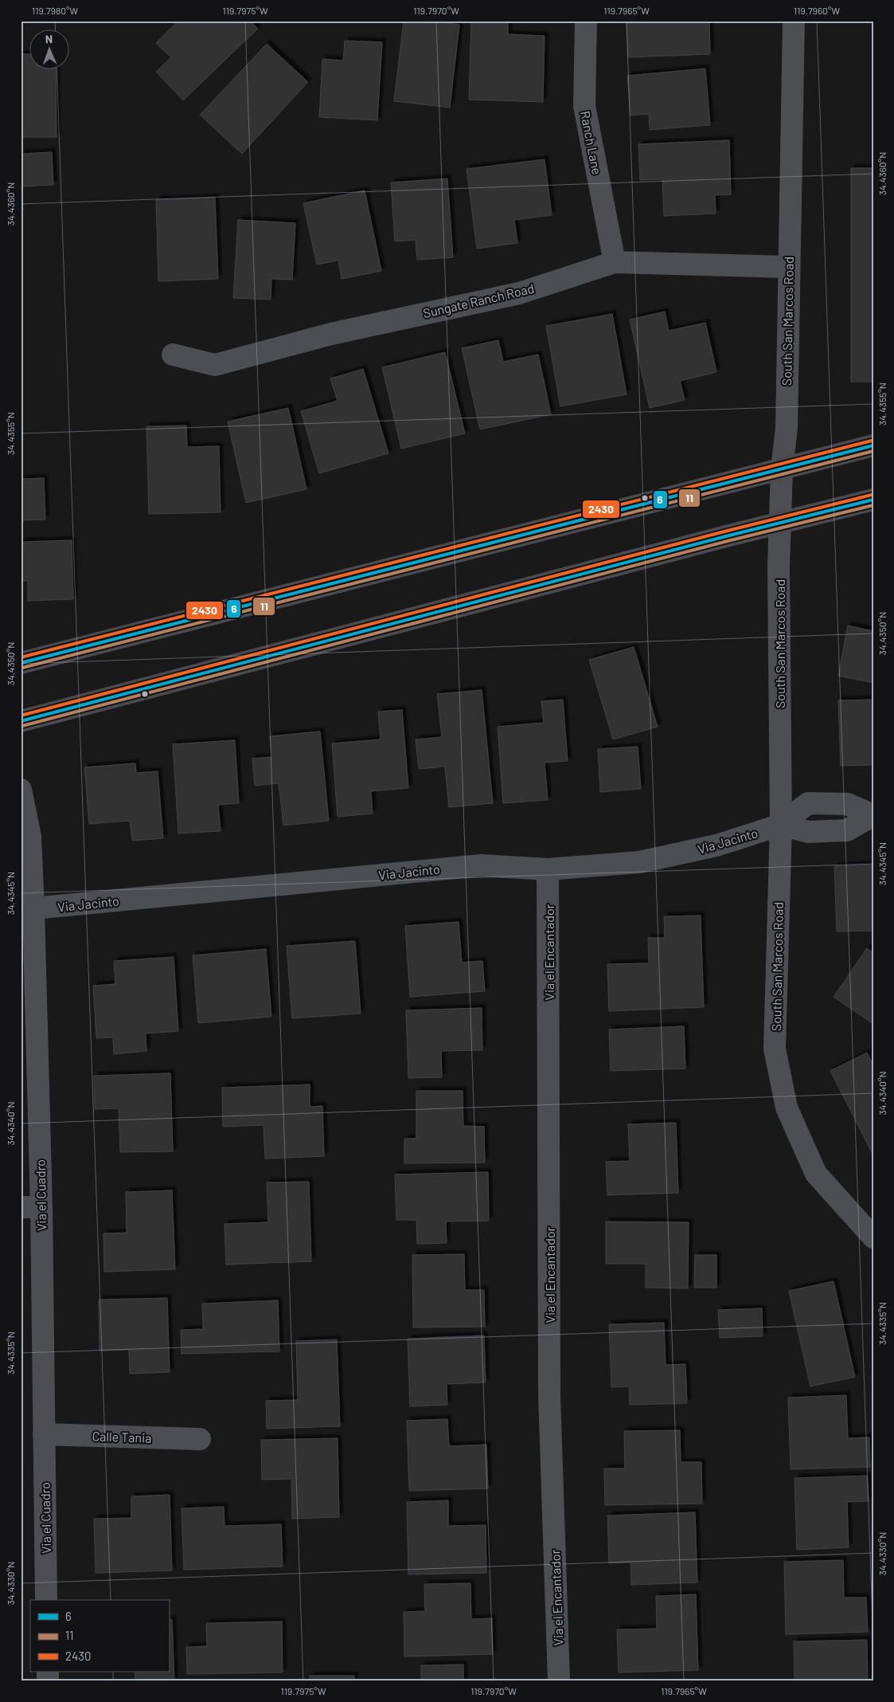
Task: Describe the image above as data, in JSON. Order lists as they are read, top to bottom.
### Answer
{
  "streets": {
    "street": [
      "Ranch Lane",
      "Sungate Ranch Road",
      "South San Marcos Road",
      "Via Jacinto",
      "Via el Encantador",
      "Via el Cuadro",
      "Calle Tania"
    ]
  },
  "crossings": [
    ["Ranch Lane", "Sungate Ranch Road"],
    ["Sungate Ranch Road", "South San Marcos Road"],
    ["South San Marcos Road", "Via Jacinto"],
    ["Via Jacinto", "Via el Encantador"],
    ["Via Jacinto", "Via el Cuadro"],
    ["Via el Cuadro", "Calle Tania"]
  ],
  "lines": ["transit line 2430", "transit line 6", "transit line 11"],
  "legend": ["6", "11", "2430"],
  "north": "top",
  "coordinates": [
    "119.7980°W",
    "119.7975°W",
    "119.7970°W",
    "119.7965°W",
    "119.7960°W",
    "34.4360°N",
    "34.4355°N",
    "34.4350°N",
    "34.4345°N",
    "34.4340°N",
    "34.4335°N",
    "34.4330°N"
  ]
}
